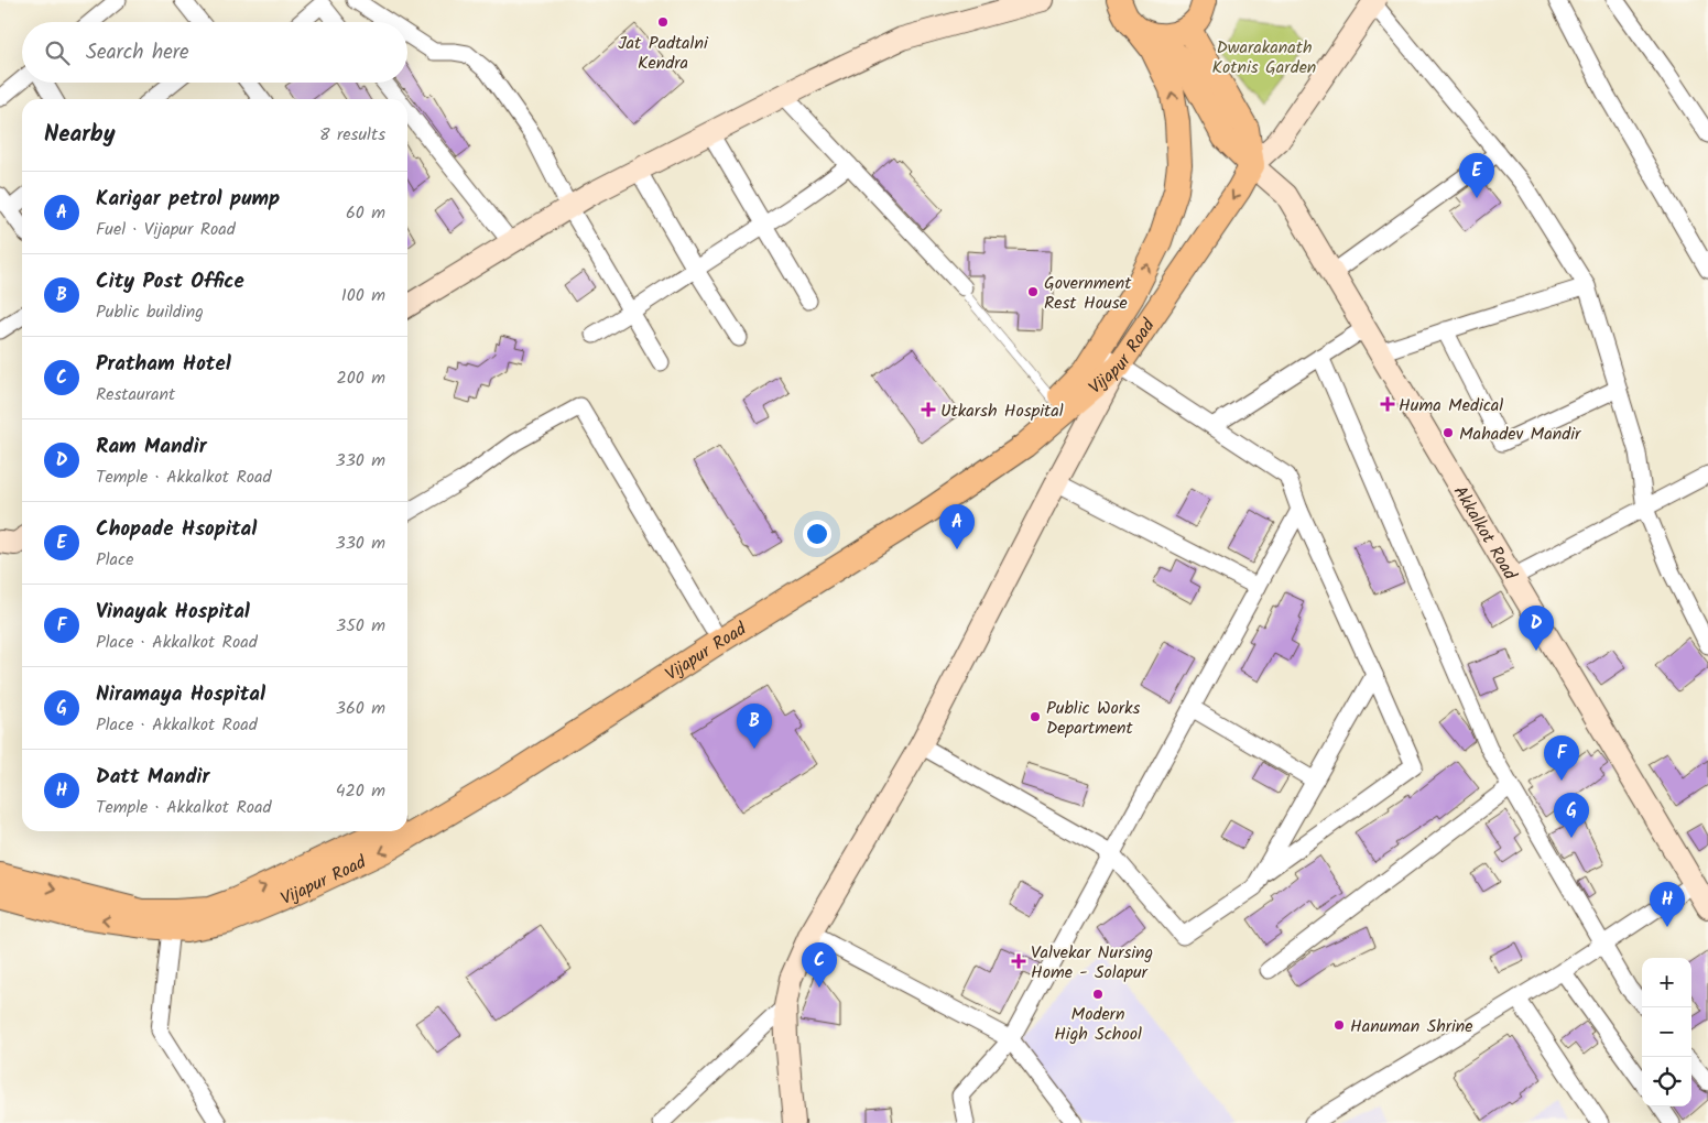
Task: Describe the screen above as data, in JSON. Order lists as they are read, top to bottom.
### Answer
{
  "streets": {
    "main road": ["Vijapur Road", "Akkalkot Road"]
  },
  "crossings": [
    ["Vijapur Road", "Akkalkot Road"]
  ],
  "parks": ["Dwarakanath Kotnis Garden"],
  "places": {
    "other": [
      "Jat Padtalni Kendra",
      "Government Rest House",
      "Mahadev Mandir",
      "Public Works Department",
      "Modern High School",
      "Hanuman Shrine"
    ],
    "health": ["Huma Medical", "Utkarsh Hospital", "Valvekar Nursing Home - Solapur"]
  },
  "page": {
    "search": "Search here",
    "heading": ["Nearby", "8 results"],
    "pins": [
      "E",
      "A",
      "D",
      "B",
      "F",
      "G",
      "H",
      "C"
    ],
    "list": [
      {
        "mark": "A",
        "name": "Karigar petrol pump",
        "note": "Fuel · Vijapur Road",
        "value": "60 m"
      },
      {
        "mark": "B",
        "name": "City Post Office",
        "note": "Public building",
        "value": "100 m"
      },
      {
        "mark": "C",
        "name": "Pratham Hotel",
        "note": "Restaurant",
        "value": "200 m"
      },
      {
        "mark": "D",
        "name": "Ram Mandir",
        "note": "Temple · Akkalkot Road",
        "value": "330 m"
      },
      {
        "mark": "E",
        "name": "Chopade Hsopital",
        "note": "Place",
        "value": "330 m"
      },
      {
        "mark": "F",
        "name": "Vinayak Hospital",
        "note": "Place · Akkalkot Road",
        "value": "350 m"
      },
      {
        "mark": "G",
        "name": "Niramaya Hospital",
        "note": "Place · Akkalkot Road",
        "value": "360 m"
      },
      {
        "mark": "H",
        "name": "Datt Mandir",
        "note": "Temple · Akkalkot Road",
        "value": "420 m"
      }
    ],
    "map_buttons": ["+", "−"]
  }
}
